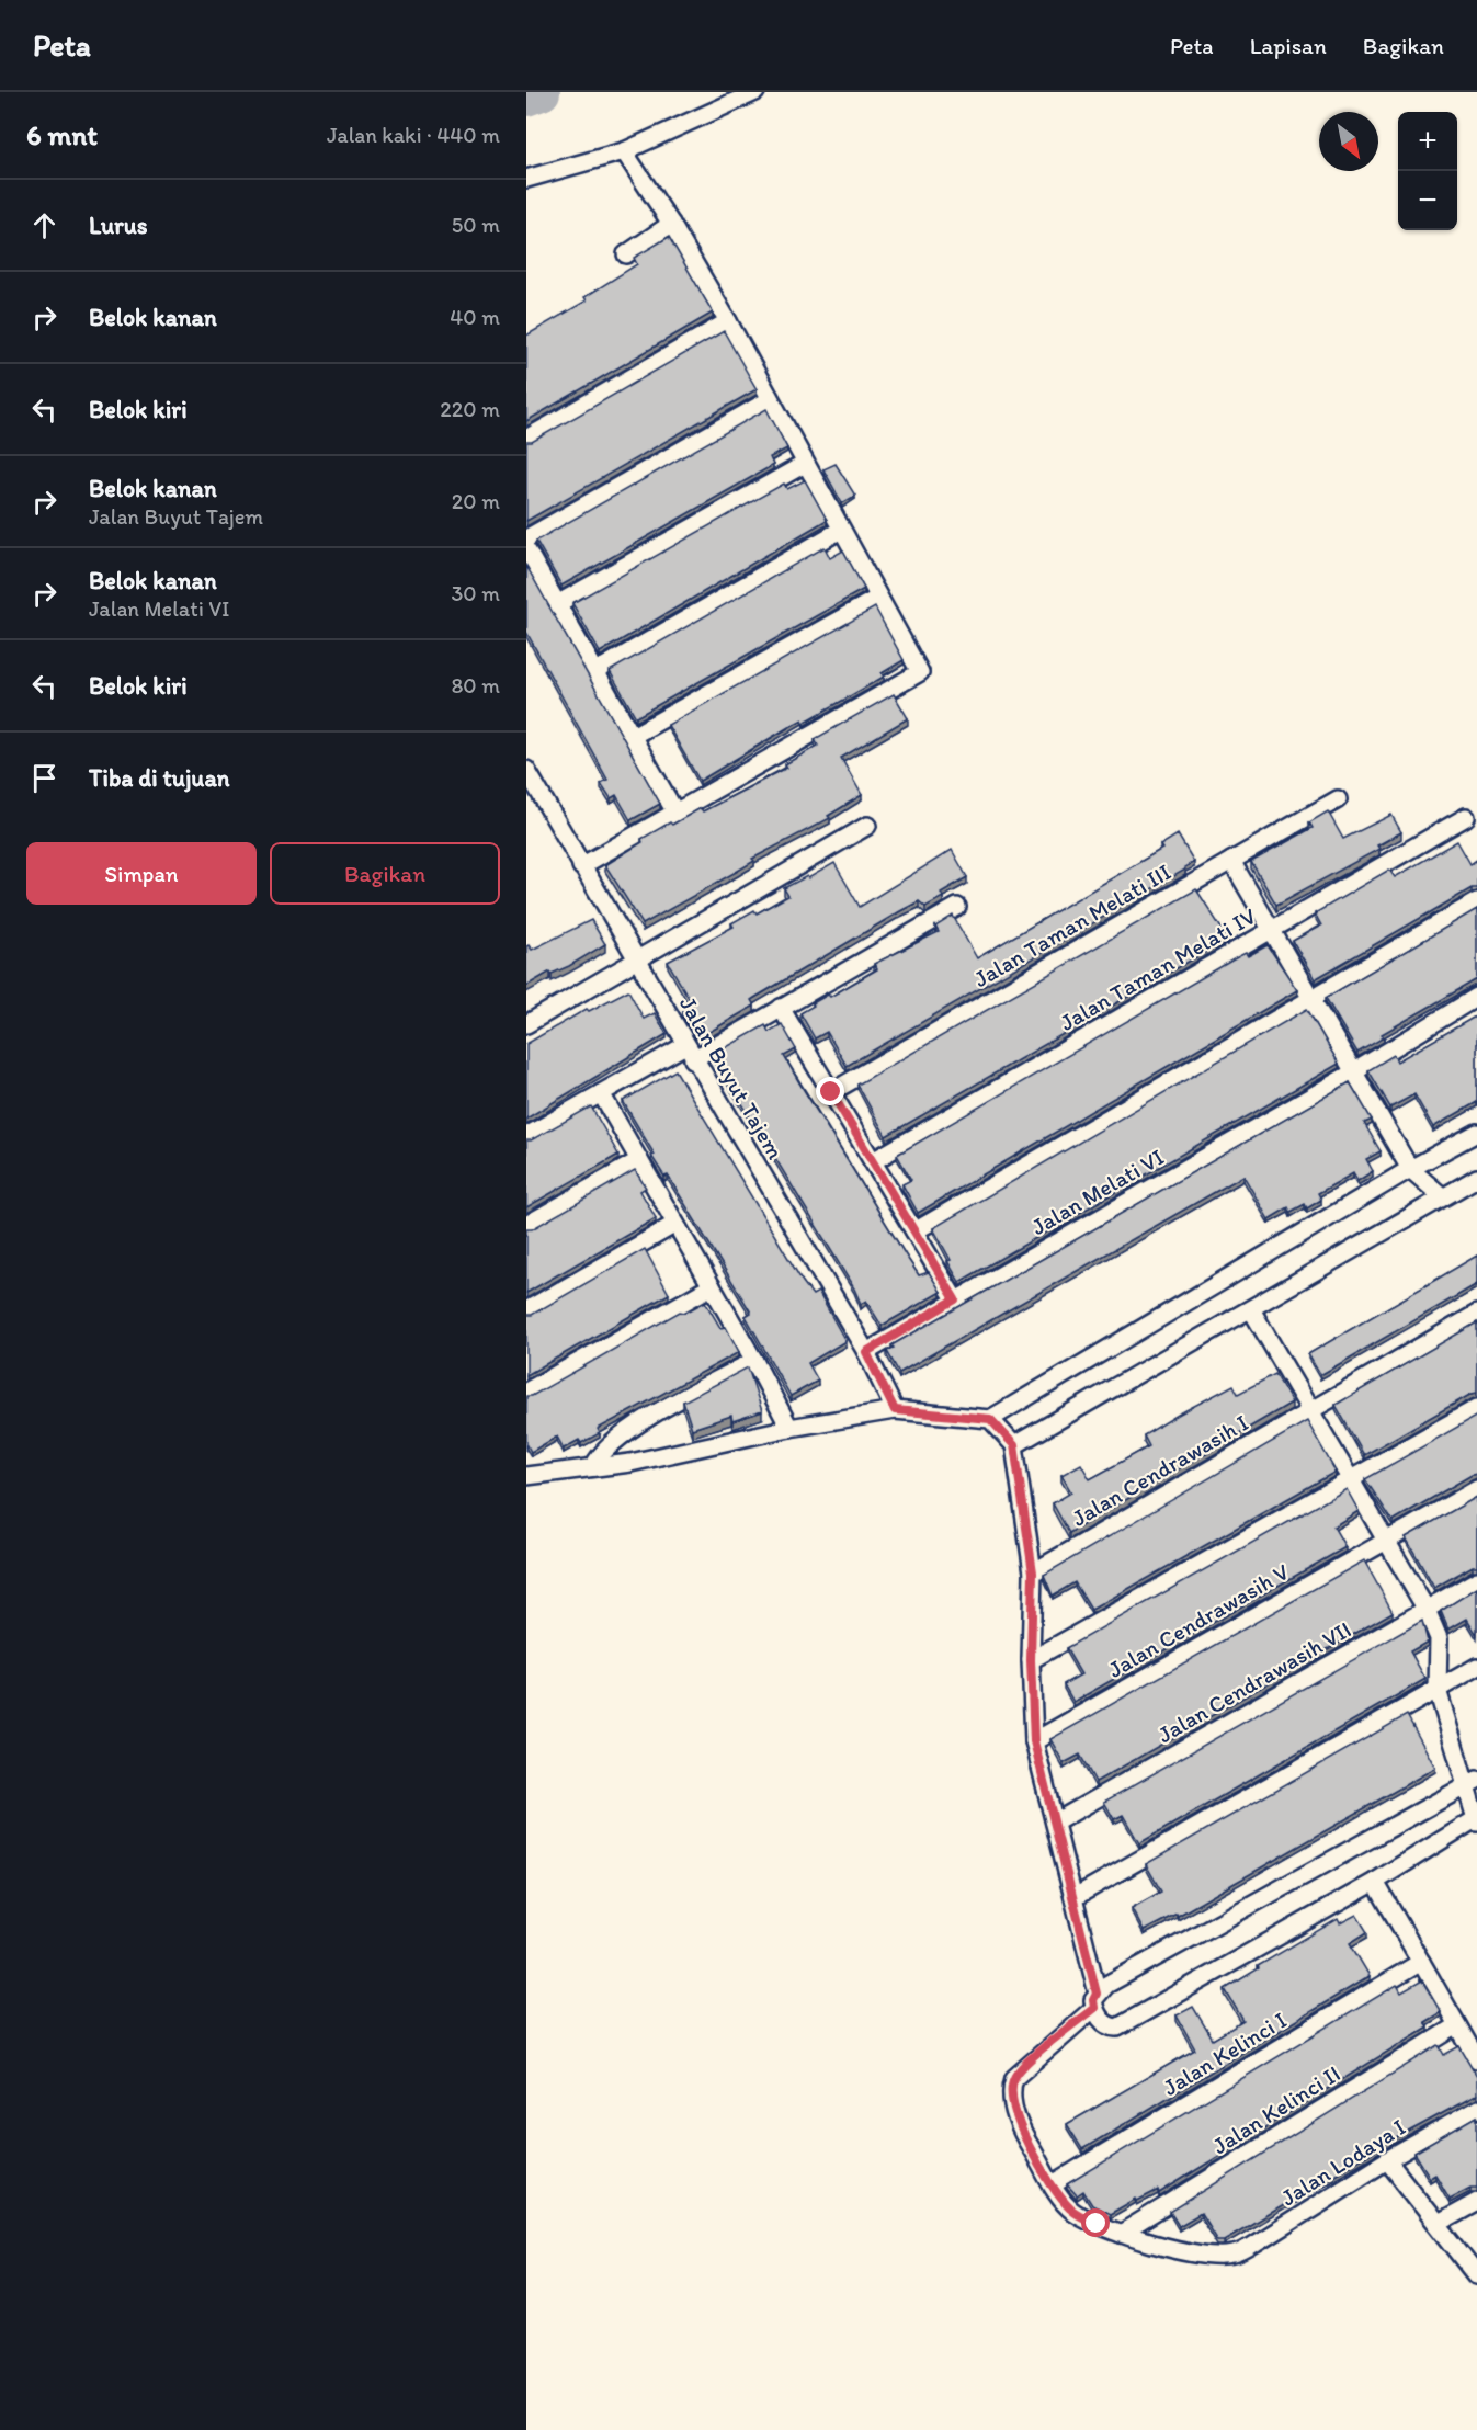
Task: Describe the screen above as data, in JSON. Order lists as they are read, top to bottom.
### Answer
{
  "streets": {
    "street": [
      "Jalan Taman Melati III",
      "Jalan Taman Melati IV",
      "Jalan Buyut Tajem",
      "Jalan Melati VI",
      "Jalan Cendrawasih I",
      "Jalan Cendrawasih V",
      "Jalan Cendrawasih VII",
      "Jalan Kelinci I",
      "Jalan Kelinci II",
      "Jalan Lodaya I"
    ]
  },
  "crossings": [
    ["Jalan Buyut Tajem", "Jalan Melati VI"],
    ["Jalan Kelinci II", "Jalan Lodaya I"]
  ],
  "north": "bottom right",
  "page": {
    "header": "Peta",
    "nav": ["Peta", "Lapisan", "Bagikan"],
    "heading": ["6 mnt", "Jalan kaki · 440 m"],
    "map_buttons": ["+", "−"],
    "list": [
      ["Lurus", "50 m"],
      ["Belok kanan", "40 m"],
      ["Belok kiri", "220 m"],
      ["Belok kanan", "Jalan Buyut Tajem", "20 m"],
      ["Belok kanan", "Jalan Melati VI", "30 m"],
      ["Belok kiri", "80 m"],
      "Tiba di tujuan"
    ],
    "buttons": ["Simpan", "Bagikan"]
  }
}
